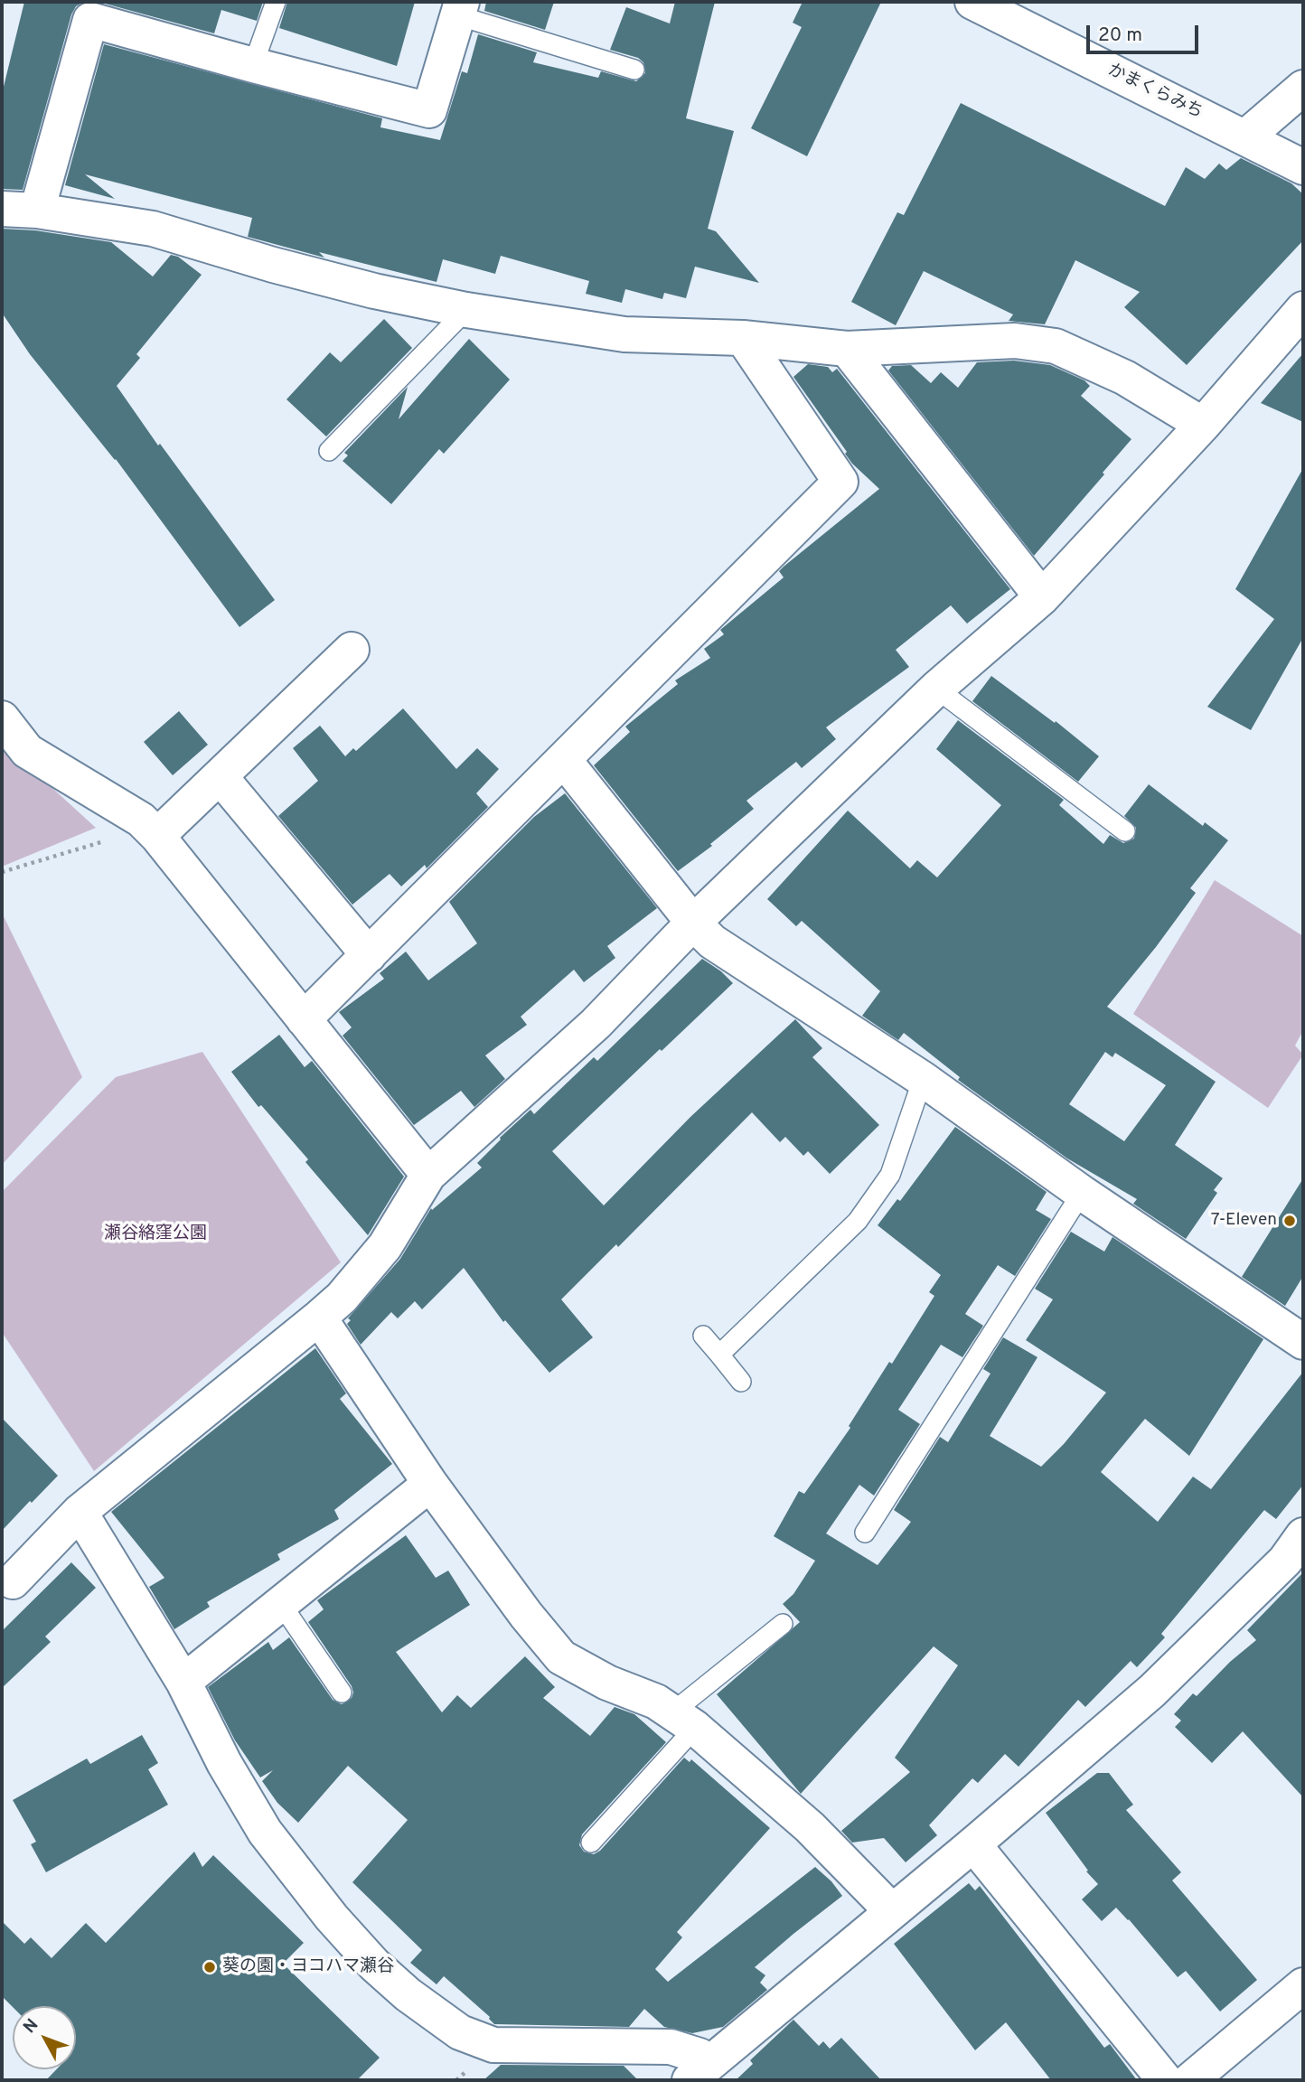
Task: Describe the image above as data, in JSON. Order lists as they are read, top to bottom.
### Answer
{
  "streets": {
    "street": ["かまくらみち"]
  },
  "parks": ["瀬谷絡窪公園"],
  "places": ["7-Eleven", "葵の園・ヨコハマ瀬谷"],
  "scale_bar": "20 m",
  "north": "top left"
}
